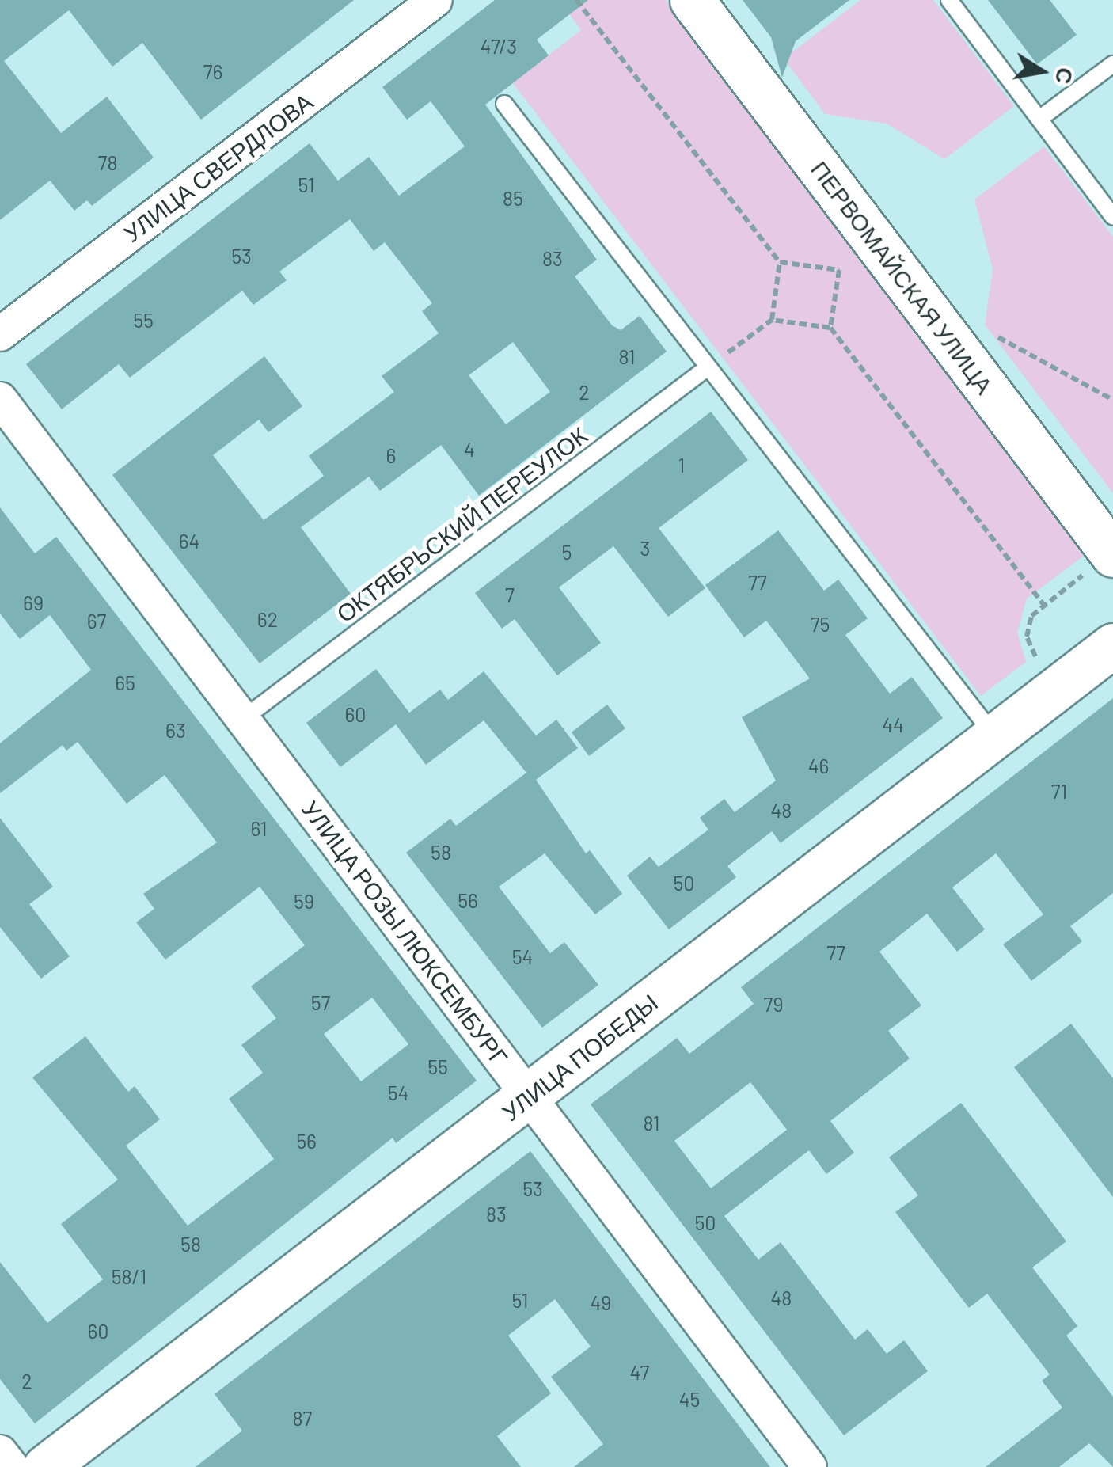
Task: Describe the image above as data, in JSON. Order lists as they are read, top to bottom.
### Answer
{
  "streets": {
    "street": [
      "УЛИЦА СВЕРДЛОВА",
      "ПЕРВОМАЙСКАЯ УЛИЦА",
      "УЛИЦА РОЗЫ ЛЮКСЕМБУРГ",
      "УЛИЦА ПОБЕДЫ"
    ],
    "lane": ["ОКТЯБРЬСКИЙ ПЕРЕУЛОК"]
  },
  "crossings": [
    ["ОКТЯБРЬСКИЙ ПЕРЕУЛОК", "УЛИЦА РОЗЫ ЛЮКСЕМБУРГ"],
    ["УЛИЦА РОЗЫ ЛЮКСЕМБУРГ", "УЛИЦА ПОБЕДЫ"]
  ],
  "house_numbers": [
    "47/3",
    "76",
    "78",
    "51",
    "85",
    "53",
    "83",
    "55",
    "81",
    "2",
    "4",
    "6",
    "1",
    "64",
    "3",
    "5",
    "77",
    "7",
    "69",
    "62",
    "67",
    "75",
    "65",
    "60",
    "44",
    "63",
    "46",
    "71",
    "48",
    "61",
    "58",
    "50",
    "56",
    "59",
    "77",
    "54",
    "57",
    "79",
    "55",
    "54",
    "81",
    "56",
    "53",
    "83",
    "50",
    "58",
    "58/1",
    "48",
    "51",
    "49",
    "60",
    "47",
    "2",
    "45",
    "87"
  ],
  "north": "right"
}
